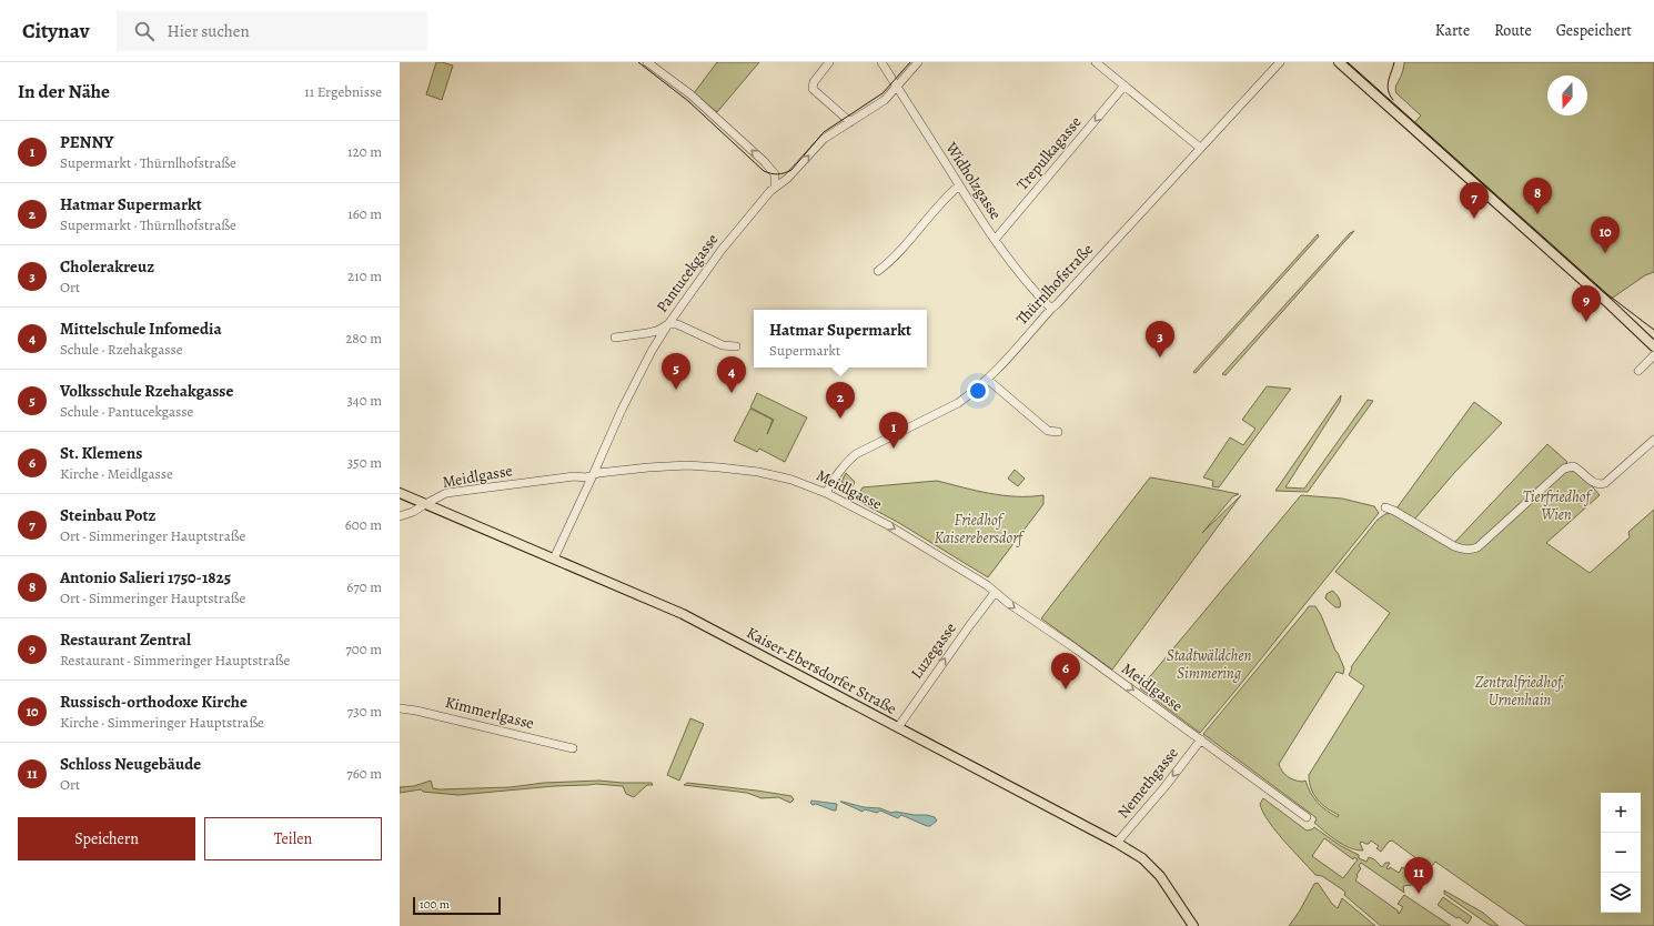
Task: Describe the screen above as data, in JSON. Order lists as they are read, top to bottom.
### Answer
{
  "streets": {
    "main road": ["Kaiser-Ebersdorfer Straße"],
    "street": [
      "Trepulkagasse",
      "Widholzgasse",
      "Pantucekgasse",
      "Thürnlhofstraße",
      "Meidlgasse",
      "Luzegasse",
      "Kimmerlgasse",
      "Nemethgasse"
    ]
  },
  "crossings": [
    ["Trepulkagasse", "Widholzgasse"],
    ["Widholzgasse", "Pantucekgasse"],
    ["Widholzgasse", "Thürnlhofstraße"],
    ["Pantucekgasse", "Meidlgasse"],
    ["Pantucekgasse", "Kaiser-Ebersdorfer Straße"],
    ["Thürnlhofstraße", "Meidlgasse"],
    ["Meidlgasse", "Luzegasse"],
    ["Meidlgasse", "Kaiser-Ebersdorfer Straße"],
    ["Meidlgasse", "Nemethgasse"],
    ["Luzegasse", "Kaiser-Ebersdorfer Straße"],
    ["Kaiser-Ebersdorfer Straße", "Nemethgasse"]
  ],
  "one_way": [
    "Trepulkagasse",
    "Meidlgasse",
    "Luzegasse",
    "Nemethgasse"
  ],
  "parks": [
    "Tierfriedhof Wien",
    "Friedhof Kaiserebersdorf",
    "Stadtwäldchen Simmering",
    "Zentralfriedhof, Urnenhain"
  ],
  "scale_bar": "100 m",
  "north": "bottom",
  "page": {
    "header": "Citynav",
    "search": "Hier suchen",
    "nav": ["Karte", "Route", "Gespeichert"],
    "heading": ["In der Nähe", "11 Ergebnisse"],
    "list": [
      {
        "mark": "1",
        "name": "PENNY",
        "note": "Supermarkt · Thürnlhofstraße",
        "value": "120 m"
      },
      {
        "mark": "2",
        "name": "Hatmar Supermarkt",
        "note": "Supermarkt · Thürnlhofstraße",
        "value": "160 m"
      },
      {
        "mark": "3",
        "name": "Cholerakreuz",
        "note": "Ort",
        "value": "210 m"
      },
      {
        "mark": "4",
        "name": "Mittelschule Infomedia",
        "note": "Schule · Rzehakgasse",
        "value": "280 m"
      },
      {
        "mark": "5",
        "name": "Volksschule Rzehakgasse",
        "note": "Schule · Pantucekgasse",
        "value": "340 m"
      },
      {
        "mark": "6",
        "name": "St. Klemens",
        "note": "Kirche · Meidlgasse",
        "value": "350 m"
      },
      {
        "mark": "7",
        "name": "Steinbau Potz",
        "note": "Ort · Simmeringer Hauptstraße",
        "value": "600 m"
      },
      {
        "mark": "8",
        "name": "Antonio Salieri 1750-1825",
        "note": "Ort · Simmeringer Hauptstraße",
        "value": "670 m"
      },
      {
        "mark": "9",
        "name": "Restaurant Zentral",
        "note": "Restaurant · Simmeringer Hauptstraße",
        "value": "700 m"
      },
      {
        "mark": "10",
        "name": "Russisch-orthodoxe Kirche",
        "note": "Kirche · Simmeringer Hauptstraße",
        "value": "730 m"
      },
      {
        "mark": "11",
        "name": "Schloss Neugebäude",
        "note": "Ort",
        "value": "760 m"
      }
    ],
    "pins": [
      "8",
      "7",
      "10",
      "9",
      "3",
      "5",
      "4",
      "2",
      "1",
      "6",
      "11"
    ],
    "popup": ["Hatmar Supermarkt", "Supermarkt"],
    "map_buttons": ["+", "−"],
    "buttons": ["Speichern", "Teilen"],
    "scale": "100 m"
  }
}
